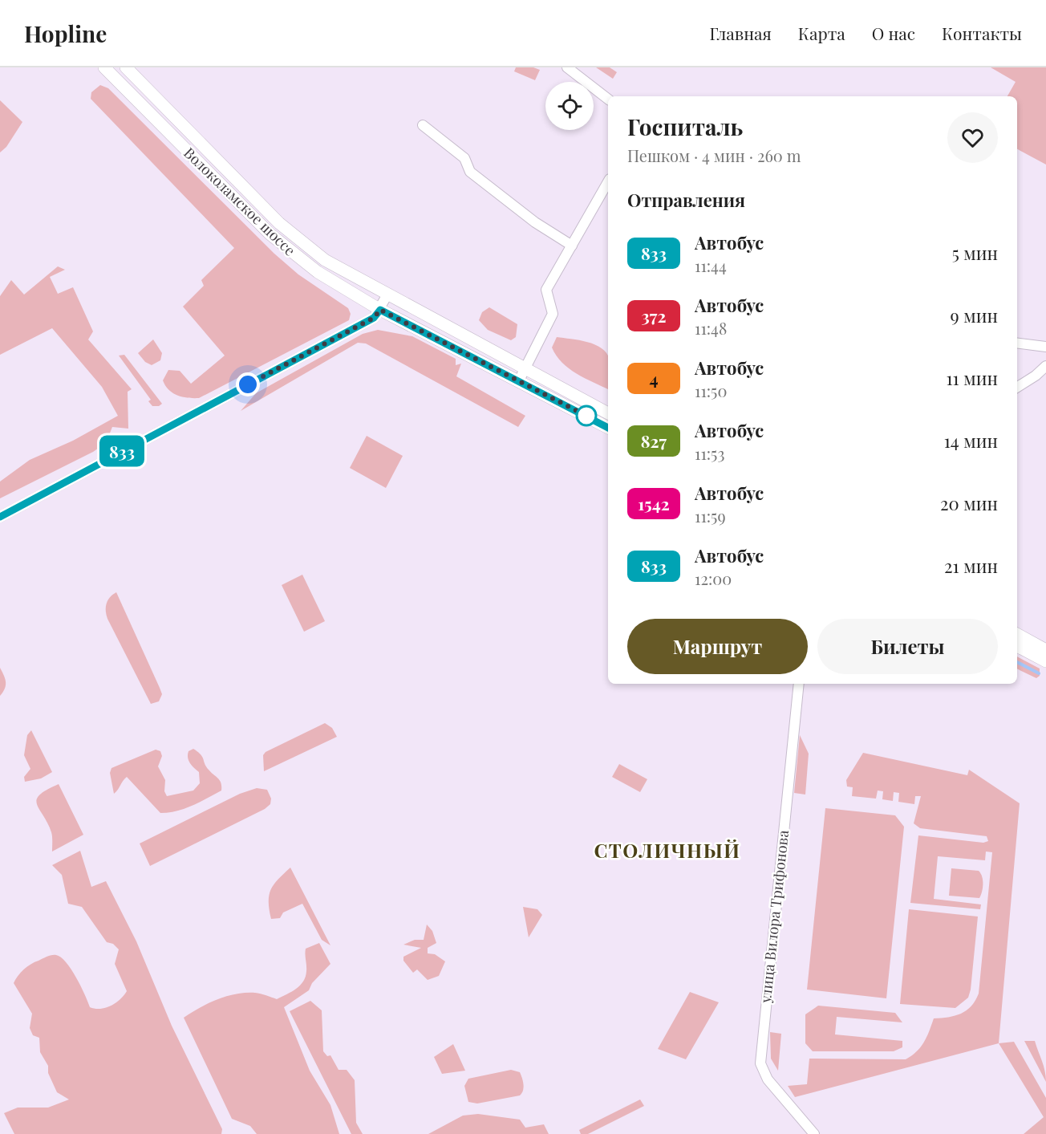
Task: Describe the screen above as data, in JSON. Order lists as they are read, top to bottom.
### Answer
{
  "streets": {
    "main road": ["Волоколамское шоссе"],
    "street": ["улица Вилора Трифонова"]
  },
  "districts": ["СТОЛИЧНЫЙ"],
  "lines": ["bus line 833"],
  "page": {
    "header": "Hopline",
    "nav": [
      "Главная",
      "Карта",
      "О нас",
      "Контакты"
    ],
    "on_map": "833",
    "heading": [
      ["Госпиталь", "Пешком · 4 мин · 260 m"],
      "Отправления"
    ],
    "list": [
      {
        "mark": "833",
        "name": "Автобус",
        "note": "11:44",
        "value": "5 мин"
      },
      {
        "mark": "372",
        "name": "Автобус",
        "note": "11:48",
        "value": "9 мин"
      },
      {
        "mark": "4",
        "name": "Автобус",
        "note": "11:50",
        "value": "11 мин"
      },
      {
        "mark": "827",
        "name": "Автобус",
        "note": "11:53",
        "value": "14 мин"
      },
      {
        "mark": "1542",
        "name": "Автобус",
        "note": "11:59",
        "value": "20 мин"
      },
      {
        "mark": "833",
        "name": "Автобус",
        "note": "12:00",
        "value": "21 мин"
      }
    ],
    "buttons": ["Маршрут", "Билеты"]
  }
}
